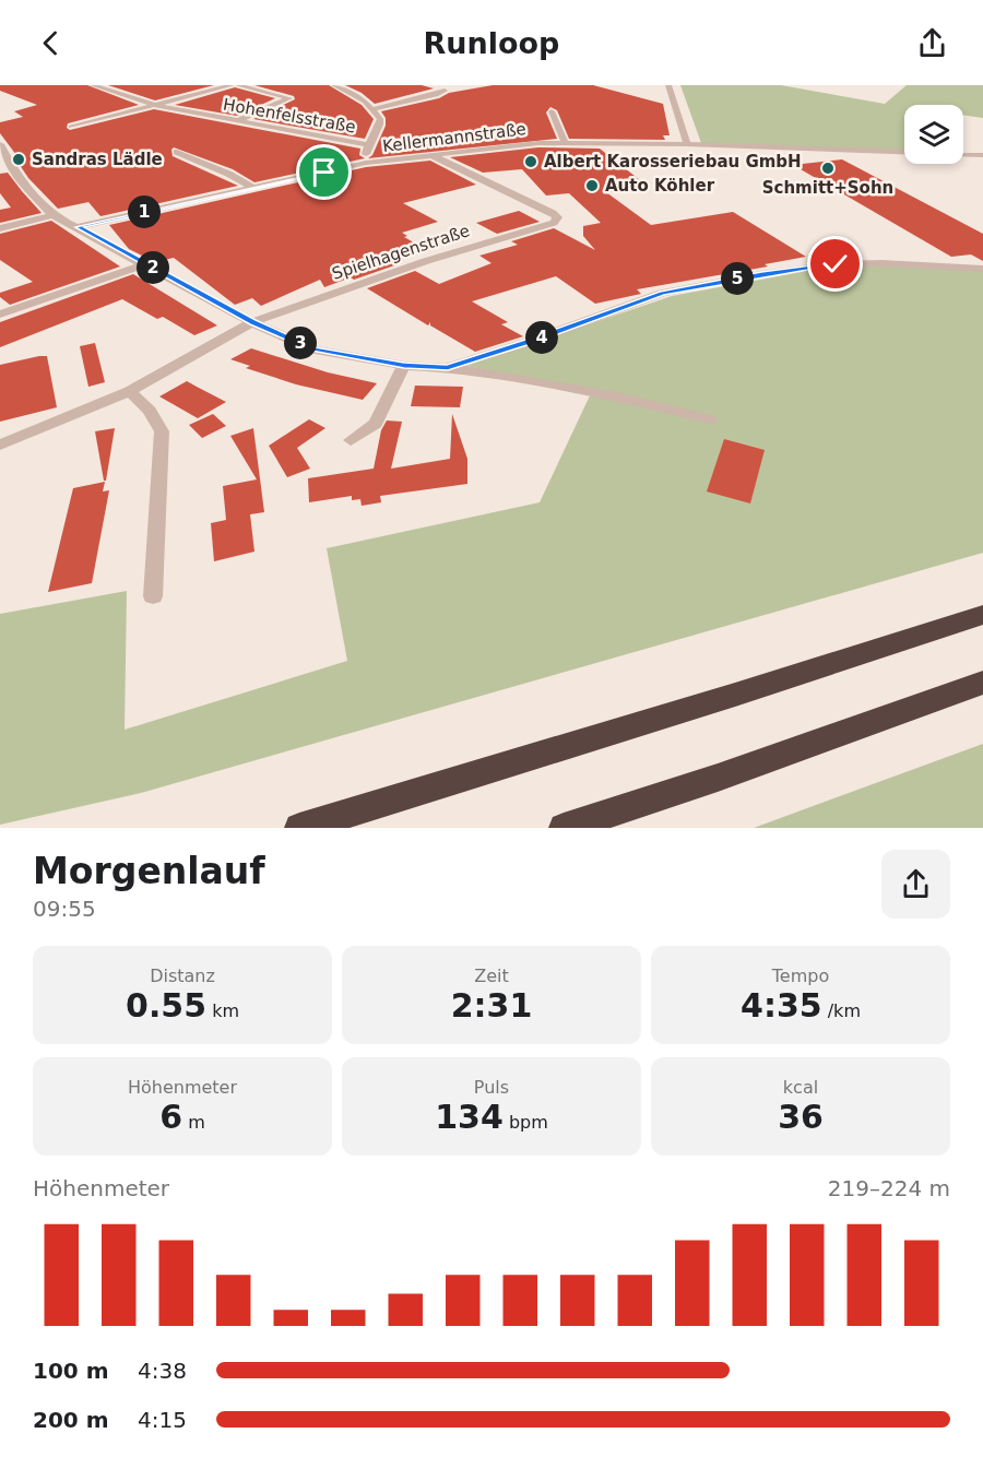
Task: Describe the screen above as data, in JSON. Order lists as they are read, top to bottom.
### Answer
{
  "streets": {
    "street": ["Hohenfelsstraße", "Kellermannstraße", "Spielhagenstraße"]
  },
  "crossings": [
    ["Kellermannstraße", "Spielhagenstraße"]
  ],
  "places": [
    "Sandras Lädle",
    "Albert Karosseriebau GmbH",
    "Schmitt+Sohn",
    "Auto Köhler"
  ],
  "page": {
    "header": "Runloop",
    "pins": [
      "1",
      "2",
      "5",
      "4",
      "3"
    ],
    "heading": ["Morgenlauf", "09:55"],
    "stats": [
      ["Distanz", "0.55 km"],
      ["Zeit", "2:31"],
      ["Tempo", "4:35 /km"],
      ["Höhenmeter", "6 m"],
      ["Puls", "134 bpm"],
      ["kcal", "36"]
    ],
    "chart": ["Höhenmeter", "219–224 m"],
    "list": [
      {
        "name": "100 m",
        "note": "4:38"
      },
      {
        "name": "200 m",
        "note": "4:15"
      }
    ]
  }
}
